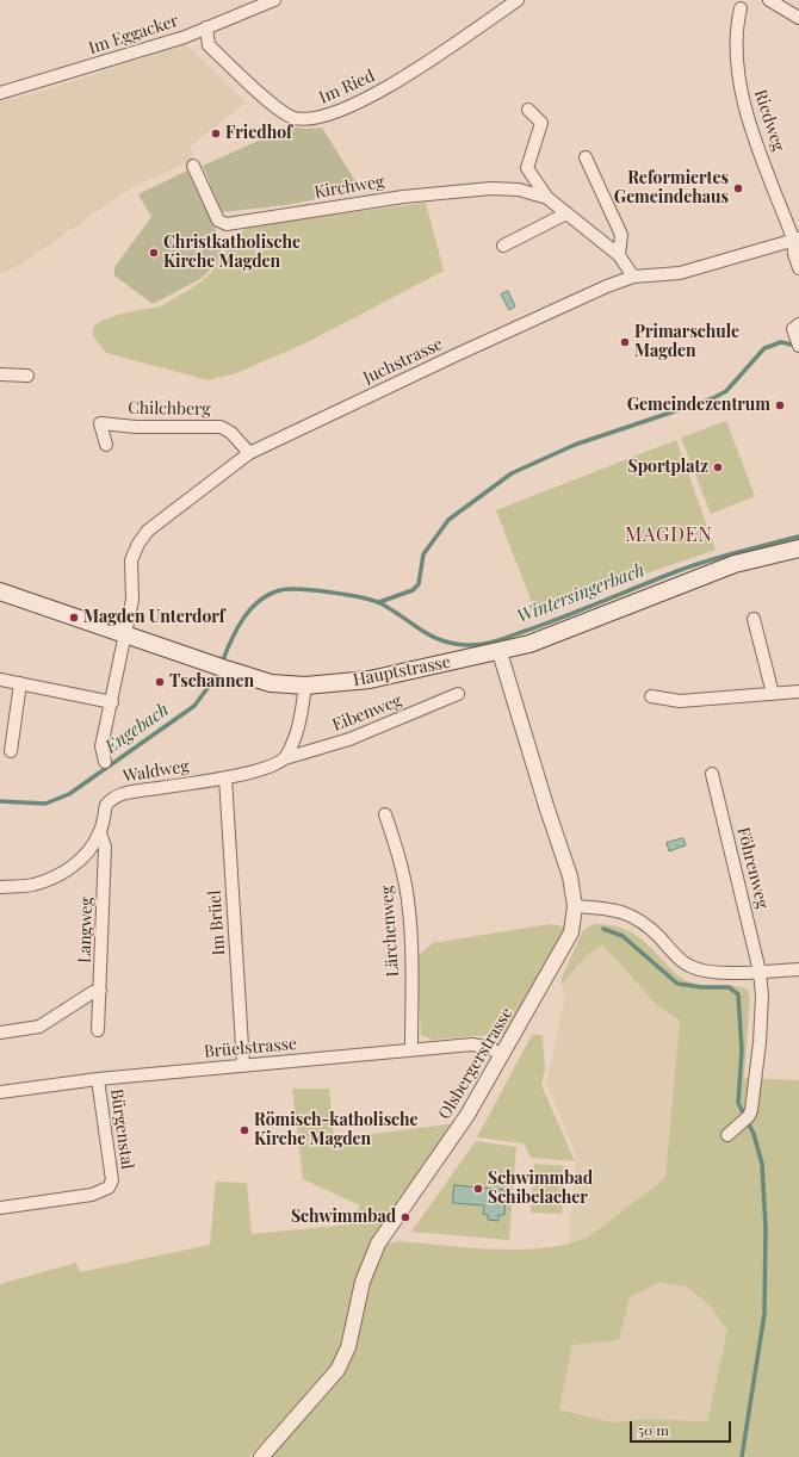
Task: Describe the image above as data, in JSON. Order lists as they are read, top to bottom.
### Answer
{
  "streets": {
    "main road": ["Hauptstrasse"],
    "street": [
      "Im Eggacker",
      "Im Ried",
      "Riedweg",
      "Kirchweg",
      "Juchstrasse",
      "Chilchberg",
      "Eibenweg",
      "Waldweg",
      "Föhrenweg",
      "Im Brüel",
      "Langweg",
      "Lärchenweg",
      "Brüelstrasse",
      "Olsbergerstrasse",
      "Bürgenstal"
    ]
  },
  "crossings": [
    ["Im Eggacker", "Im Ried"],
    ["Riedweg", "Juchstrasse"],
    ["Kirchweg", "Juchstrasse"],
    ["Juchstrasse", "Chilchberg"],
    ["Juchstrasse", "Hauptstrasse"],
    ["Hauptstrasse", "Olsbergerstrasse"],
    ["Eibenweg", "Waldweg"],
    ["Waldweg", "Im Brüel"],
    ["Waldweg", "Langweg"],
    ["Im Brüel", "Brüelstrasse"],
    ["Lärchenweg", "Brüelstrasse"],
    ["Brüelstrasse", "Olsbergerstrasse"],
    ["Brüelstrasse", "Bürgenstal"]
  ],
  "districts": ["MAGDEN"],
  "water": ["Wintersingerbach", "Engebach"],
  "places": [
    "Friedhof",
    "Reformiertes Gemeindehaus",
    "Christkatholische Kirche Magden",
    "Primarschule Magden",
    "Gemeindezentrum",
    "Sportplatz",
    "Magden Unterdorf",
    "Tschannen",
    "Römisch-katholische Kirche Magden",
    "Schwimmbad Schibelacher",
    "Schwimmbad"
  ],
  "scale_bar": "50 m"
}
